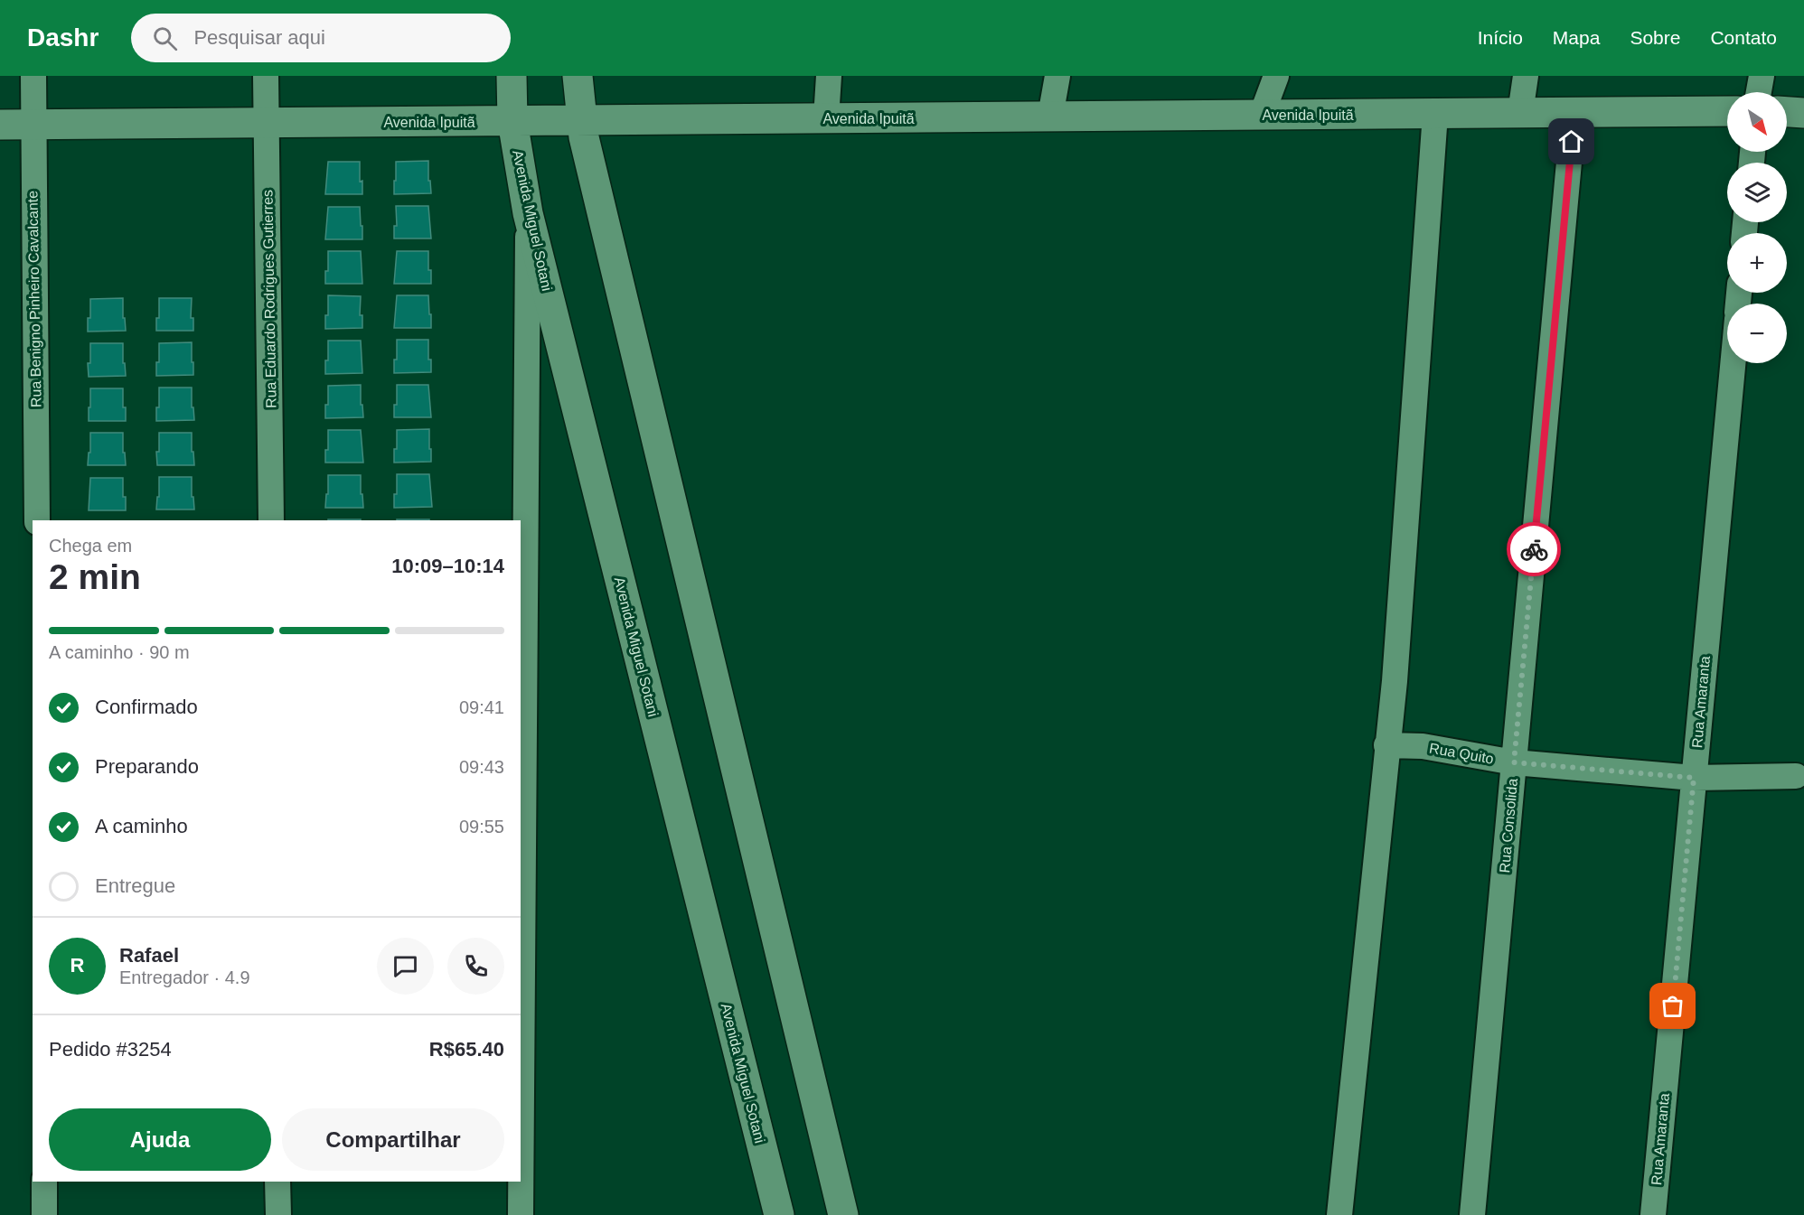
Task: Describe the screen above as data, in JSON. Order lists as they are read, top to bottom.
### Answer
{
  "streets": {
    "street": [
      "Avenida Ipuitã",
      "Avenida Miguel Sotani",
      "Rua Benigno Pinheiro Cavalcante",
      "Rua Eduardo Rodrigues Gutierres",
      "Rua Amaranta",
      "Rua Quito",
      "Rua Consolida"
    ]
  },
  "crossings": [
    ["Avenida Ipuitã", "Avenida Miguel Sotani"],
    ["Avenida Ipuitã", "Rua Benigno Pinheiro Cavalcante"],
    ["Avenida Ipuitã", "Rua Eduardo Rodrigues Gutierres"],
    ["Avenida Ipuitã", "Rua Consolida"],
    ["Rua Amaranta", "Rua Quito"],
    ["Rua Quito", "Rua Consolida"]
  ],
  "north": "bottom right",
  "page": {
    "header": "Dashr",
    "search": "Pesquisar aqui",
    "nav": [
      "Início",
      "Mapa",
      "Sobre",
      "Contato"
    ],
    "map_buttons": ["+", "−"],
    "heading": ["2 min", "Chega em", "10:09–10:14"],
    "panel": [
      "Rafael",
      "Entregador · 4.9",
      "Pedido #3254",
      "R$65.40"
    ],
    "bar": "A caminho · 90 m",
    "list": [
      ["Confirmado", "09:41"],
      ["Preparando", "09:43"],
      ["A caminho", "09:55"],
      "Entregue"
    ],
    "round": "R",
    "buttons": ["Ajuda", "Compartilhar"]
  }
}
